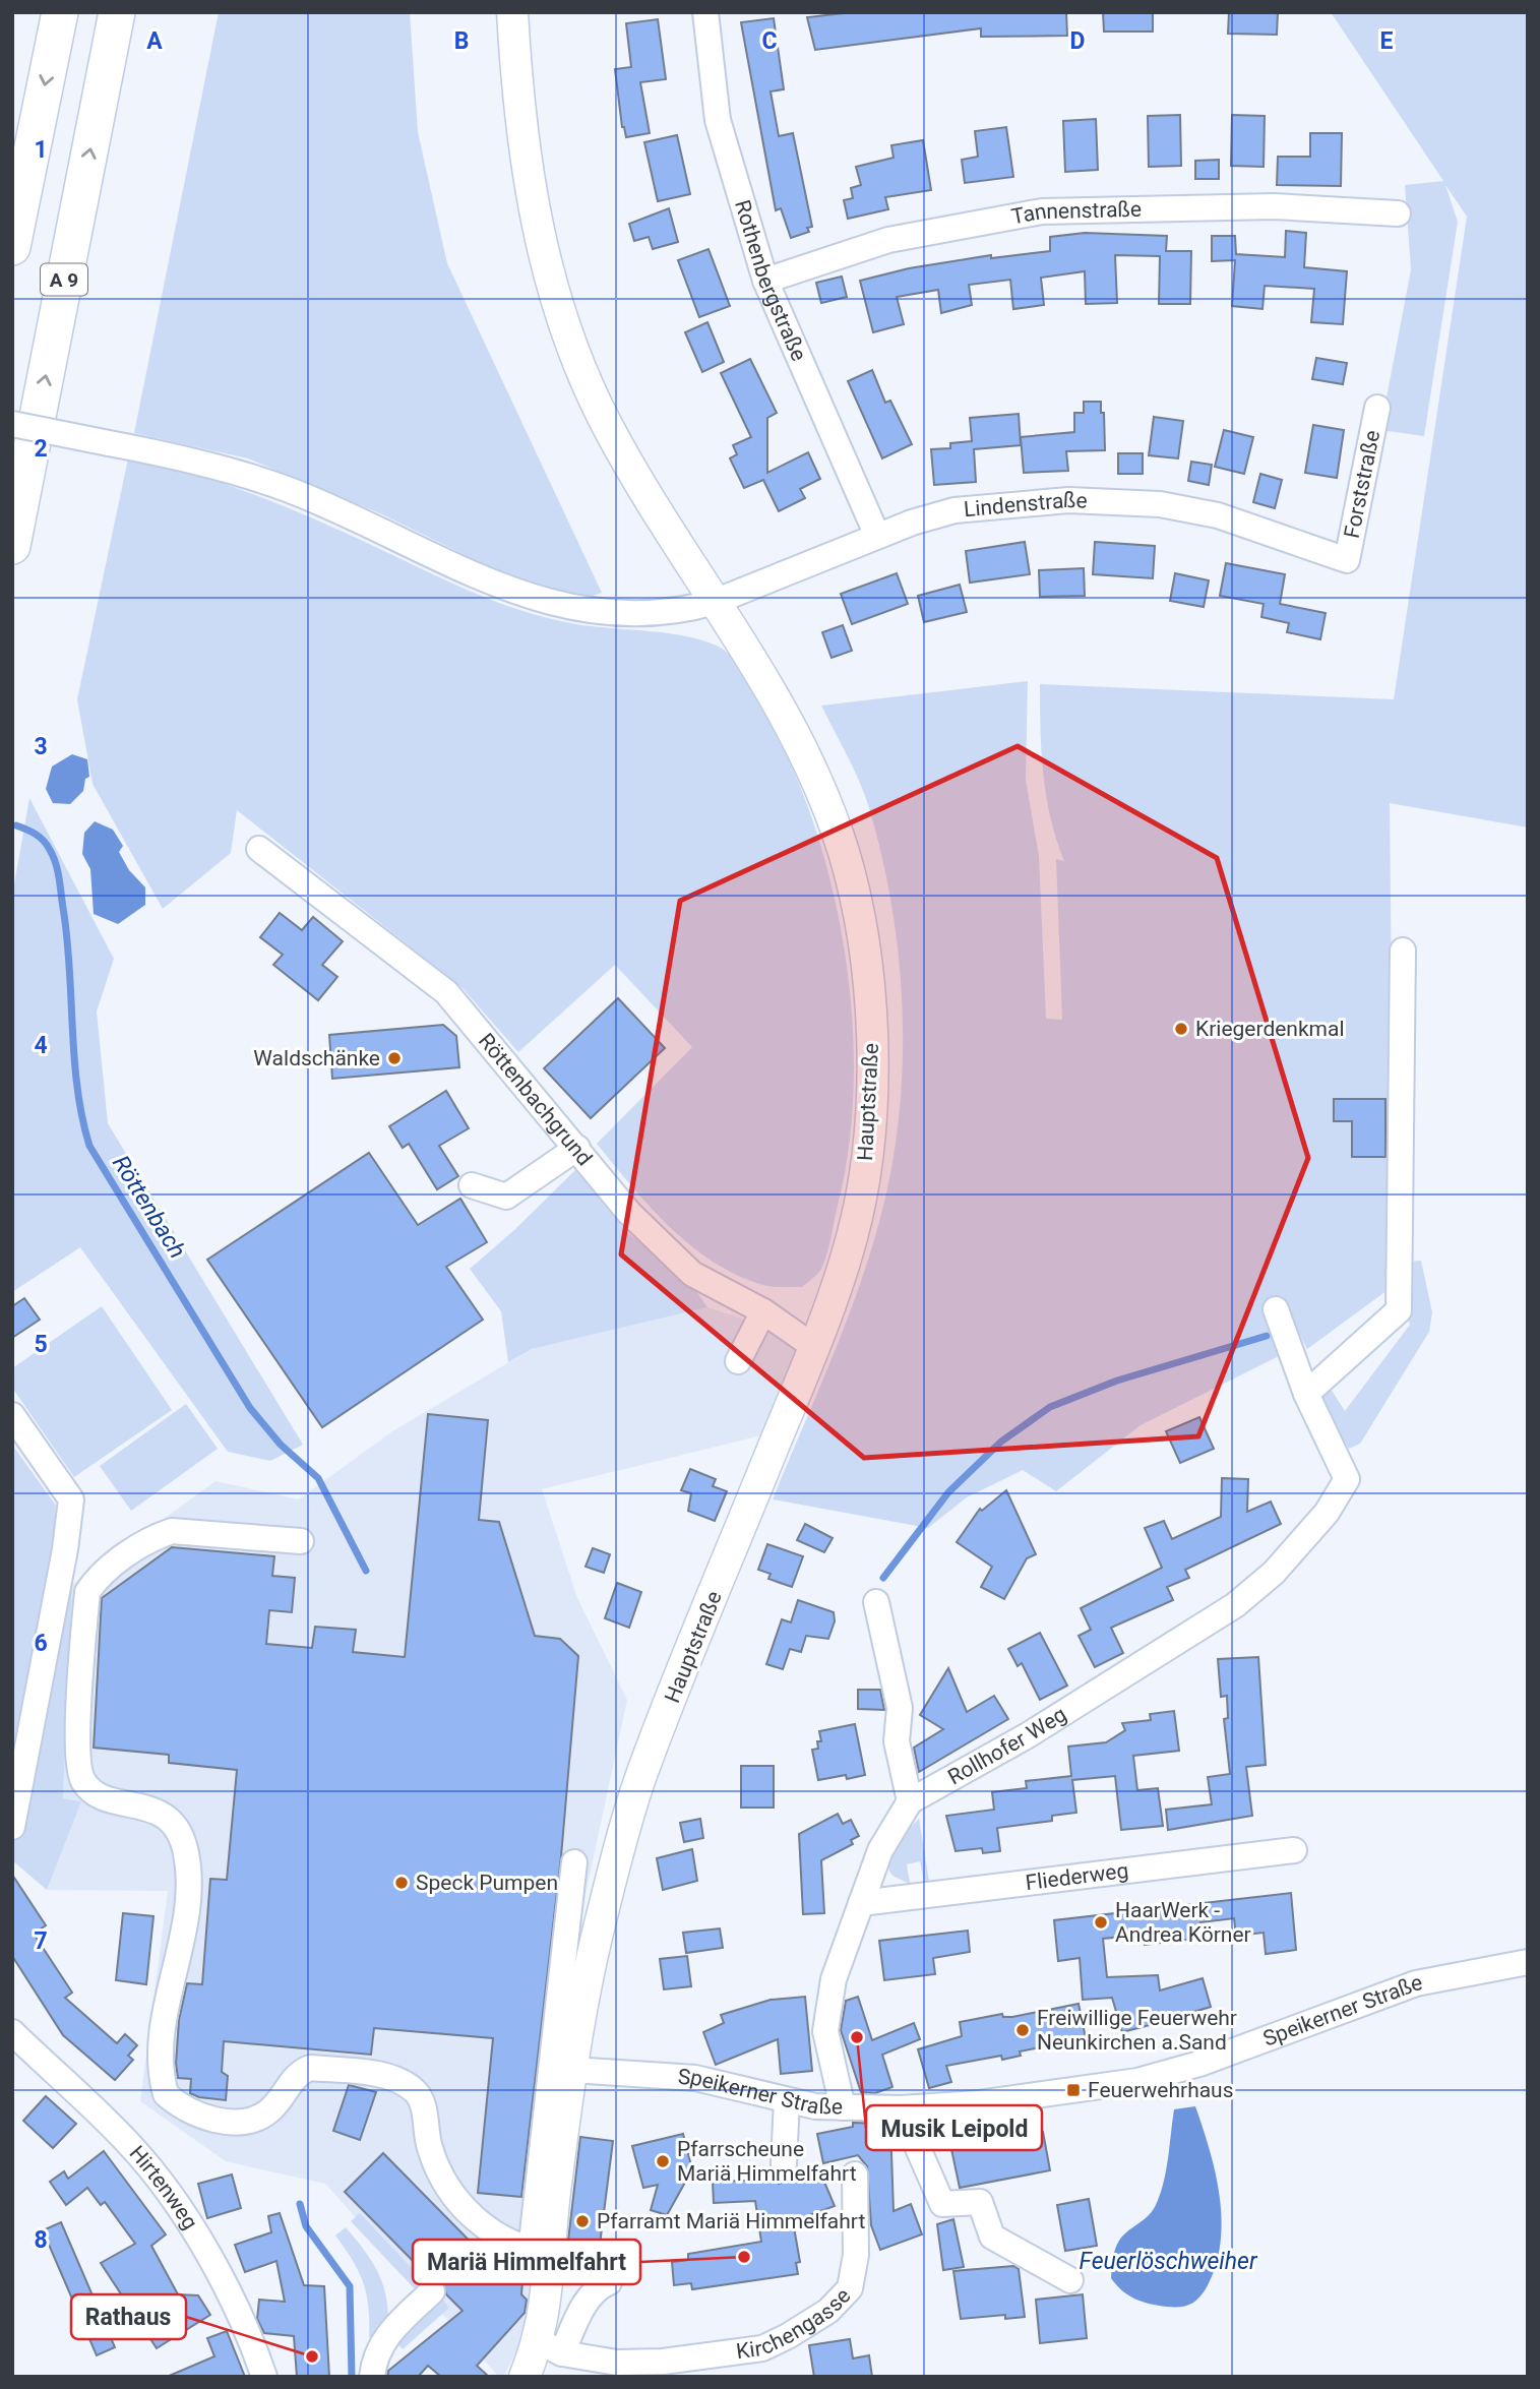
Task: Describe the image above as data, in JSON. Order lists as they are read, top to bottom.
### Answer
{
  "streets": {
    "highway": ["A 9"],
    "main road": ["Hauptstraße"],
    "street": [
      "Tannenstraße",
      "Rothenbergstraße",
      "Forststraße",
      "Lindenstraße",
      "Röttenbachgrund",
      "Rollhofer Weg",
      "Fliederweg",
      "Speikerner Straße",
      "Hirtenweg",
      "Kirchengasse"
    ]
  },
  "crossings": [
    ["Tannenstraße", "Rothenbergstraße"],
    ["Rothenbergstraße", "Lindenstraße"],
    ["Forststraße", "Lindenstraße"],
    ["Lindenstraße", "Hauptstraße"],
    ["Röttenbachgrund", "Hauptstraße"],
    ["Hauptstraße", "Speikerner Straße"],
    ["Hauptstraße", "Kirchengasse"],
    ["Rollhofer Weg", "Fliederweg"],
    ["Rollhofer Weg", "Speikerner Straße"]
  ],
  "water": ["Röttenbach", "Feuerlöschweiher"],
  "places": {
    "other": [
      "Kriegerdenkmal",
      "Waldschänke",
      "Speck Pumpen",
      "HaarWerk - Andrea Körner",
      "Freiwillige Feuerwehr Neunkirchen a.Sand",
      "Musik Leipold",
      "Pfarrscheune Mariä Himmelfahrt",
      "Pfarramt Mariä Himmelfahrt",
      "Mariä Himmelfahrt",
      "Rathaus"
    ],
    "transit": ["Feuerwehrhaus"]
  },
  "grid": {
    "columns": [
      "A",
      "B",
      "C",
      "D",
      "E"
    ],
    "rows": [
      "1",
      "2",
      "3",
      "4",
      "5",
      "6",
      "7",
      "8"
    ]
  }
}
